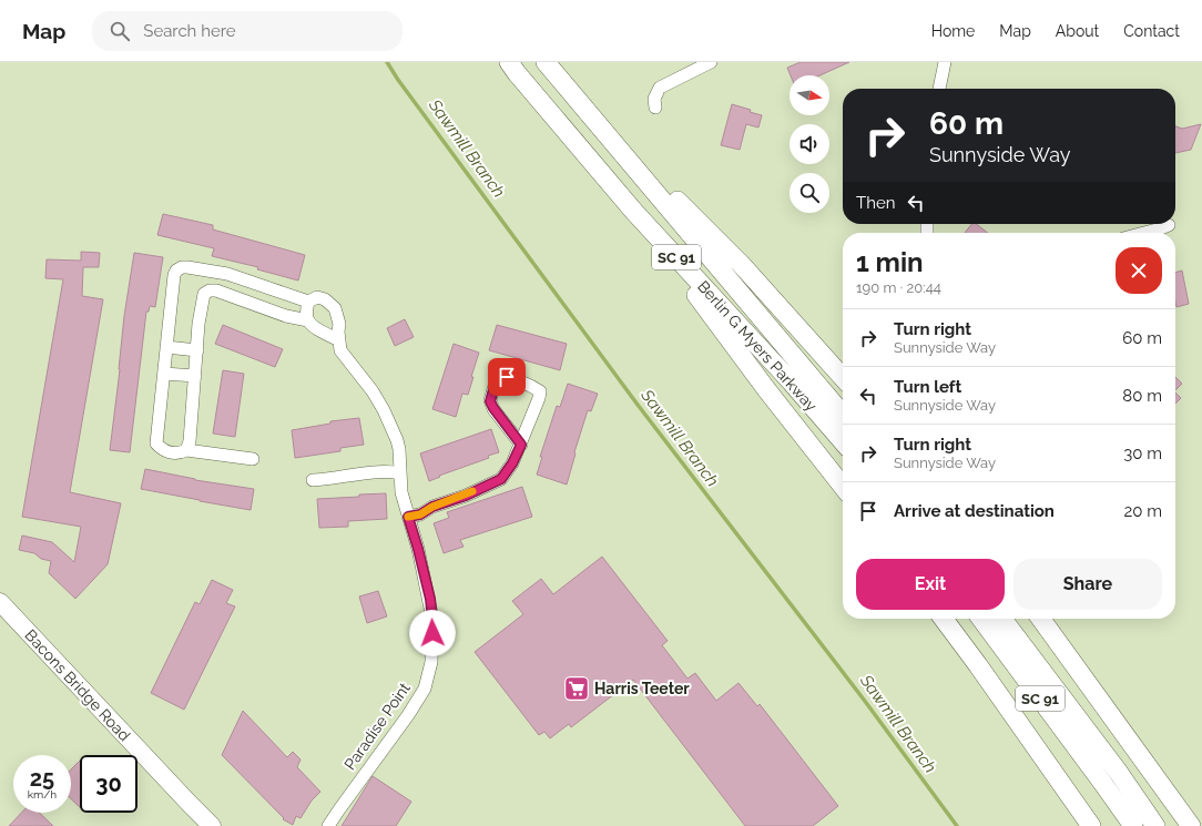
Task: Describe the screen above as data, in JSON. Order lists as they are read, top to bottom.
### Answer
{
  "streets": {
    "main road": ["SC 91", "Berlin G Myers Parkway", "Bacons Bridge Road"],
    "street": ["Paradise Point"]
  },
  "water": ["Sawmill Branch"],
  "places": {
    "supermarket": ["Harris Teeter"]
  },
  "north": "right",
  "page": {
    "header": "Map",
    "search": "Search here",
    "nav": [
      "Home",
      "Map",
      "About",
      "Contact"
    ],
    "turn": ["60 m", "Sunnyside Way"],
    "then": "Then",
    "heading": ["1 min", "190 m · 20:44"],
    "list": [
      {
        "name": "Turn right",
        "note": "Sunnyside Way",
        "value": "60 m"
      },
      {
        "name": "Turn left",
        "note": "Sunnyside Way",
        "value": "80 m"
      },
      {
        "name": "Turn right",
        "note": "Sunnyside Way",
        "value": "30 m"
      },
      {
        "name": "Arrive at destination",
        "value": "20 m"
      }
    ],
    "buttons": ["Exit", "Share"],
    "speed": "25 km/h",
    "limit": "30"
  }
}
